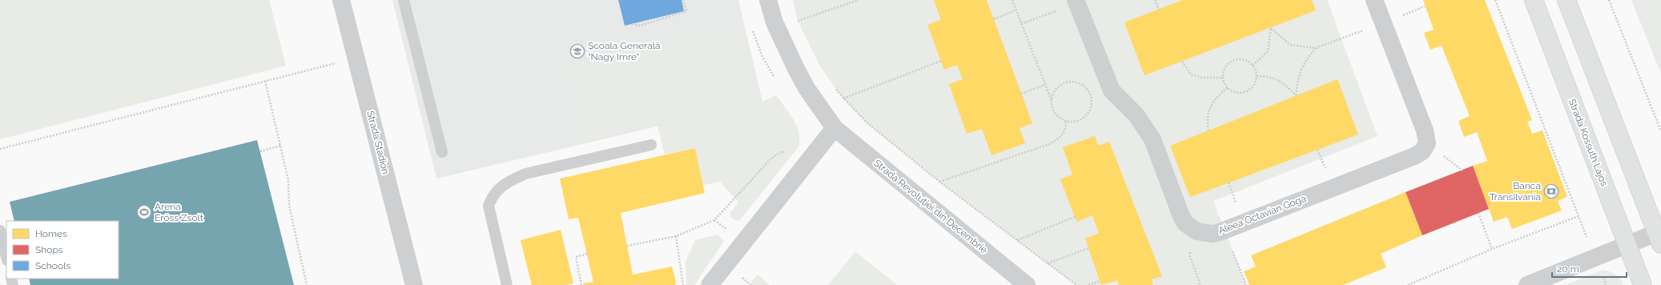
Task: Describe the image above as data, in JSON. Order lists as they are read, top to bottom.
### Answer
{
  "streets": {
    "main road": ["Strada Kossuth Lajos"],
    "street": ["Strada Stadion", "Strada Revoluției din Decembrie", "Aleea Octavian Goga"]
  },
  "places": {
    "school or university": ["Școala Generală \"Nagy Imre\""],
    "bank": ["Banca Transilvania"],
    "sports": ["Arena Erőss Zsolt"]
  },
  "legend": ["Homes", "Shops", "Schools"],
  "scale_bar": "20 m"
}
